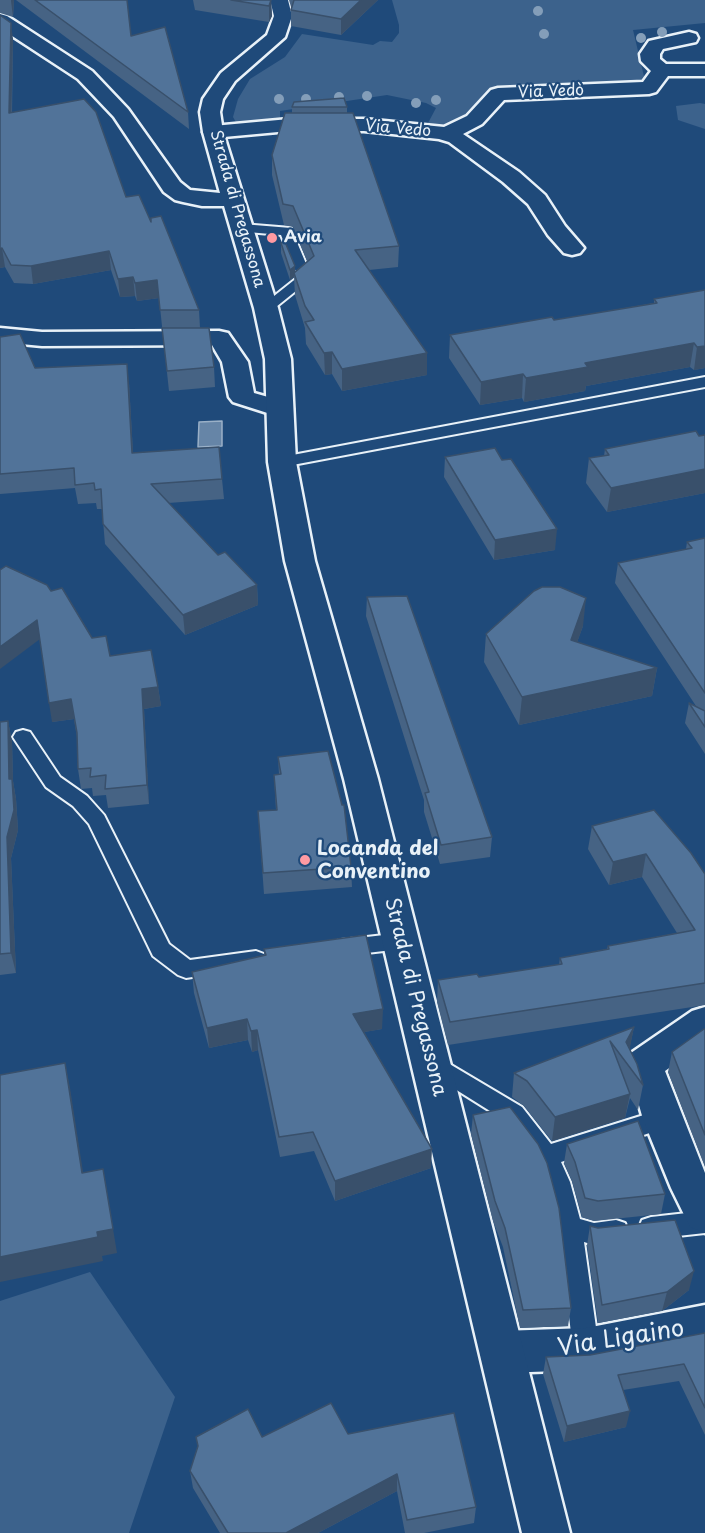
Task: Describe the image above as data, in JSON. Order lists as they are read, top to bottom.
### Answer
{
  "streets": {
    "street": [
      "Via Vedò",
      "Via Vedo",
      "Strada di Pregassona",
      "Via Ligaino"
    ]
  },
  "crossings": [
    ["Via Vedò", "Via Vedo"],
    ["Via Vedo", "Strada di Pregassona"],
    ["Strada di Pregassona", "Via Ligaino"]
  ],
  "places": ["Avia", "Locanda del Conventino"]
}
